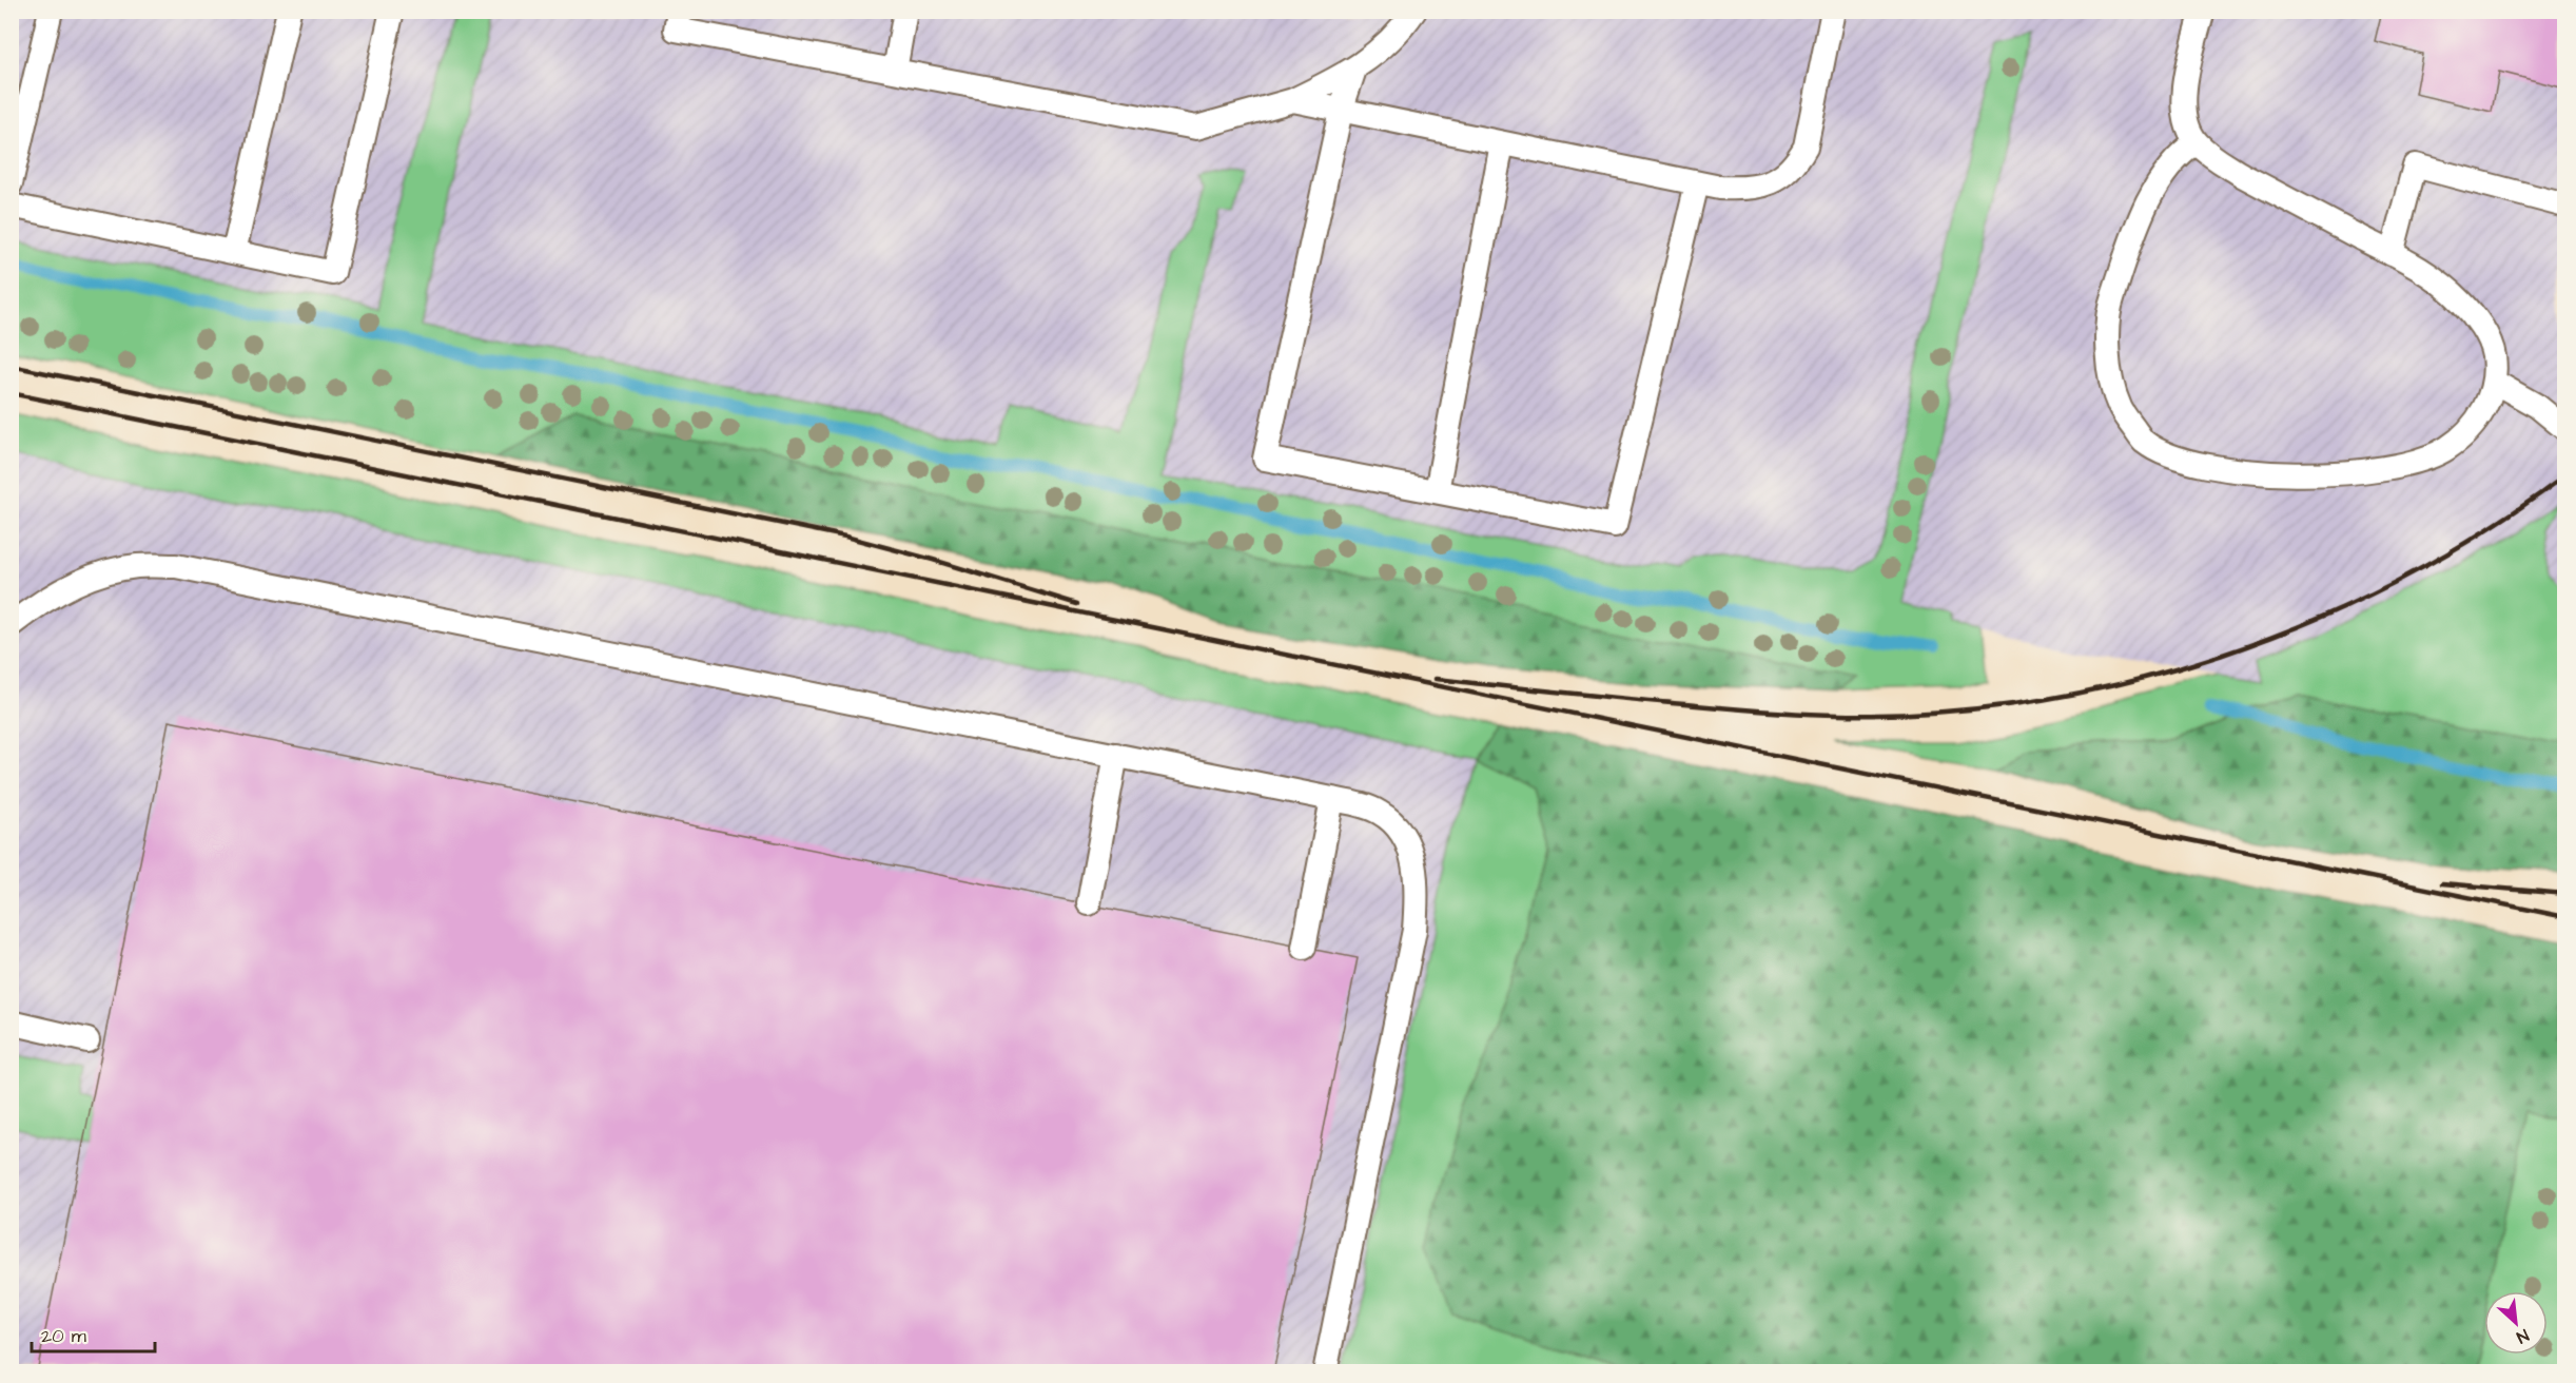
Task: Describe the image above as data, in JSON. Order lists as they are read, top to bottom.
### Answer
{
  "scale_bar": "20 m",
  "north": "bottom right"
}
